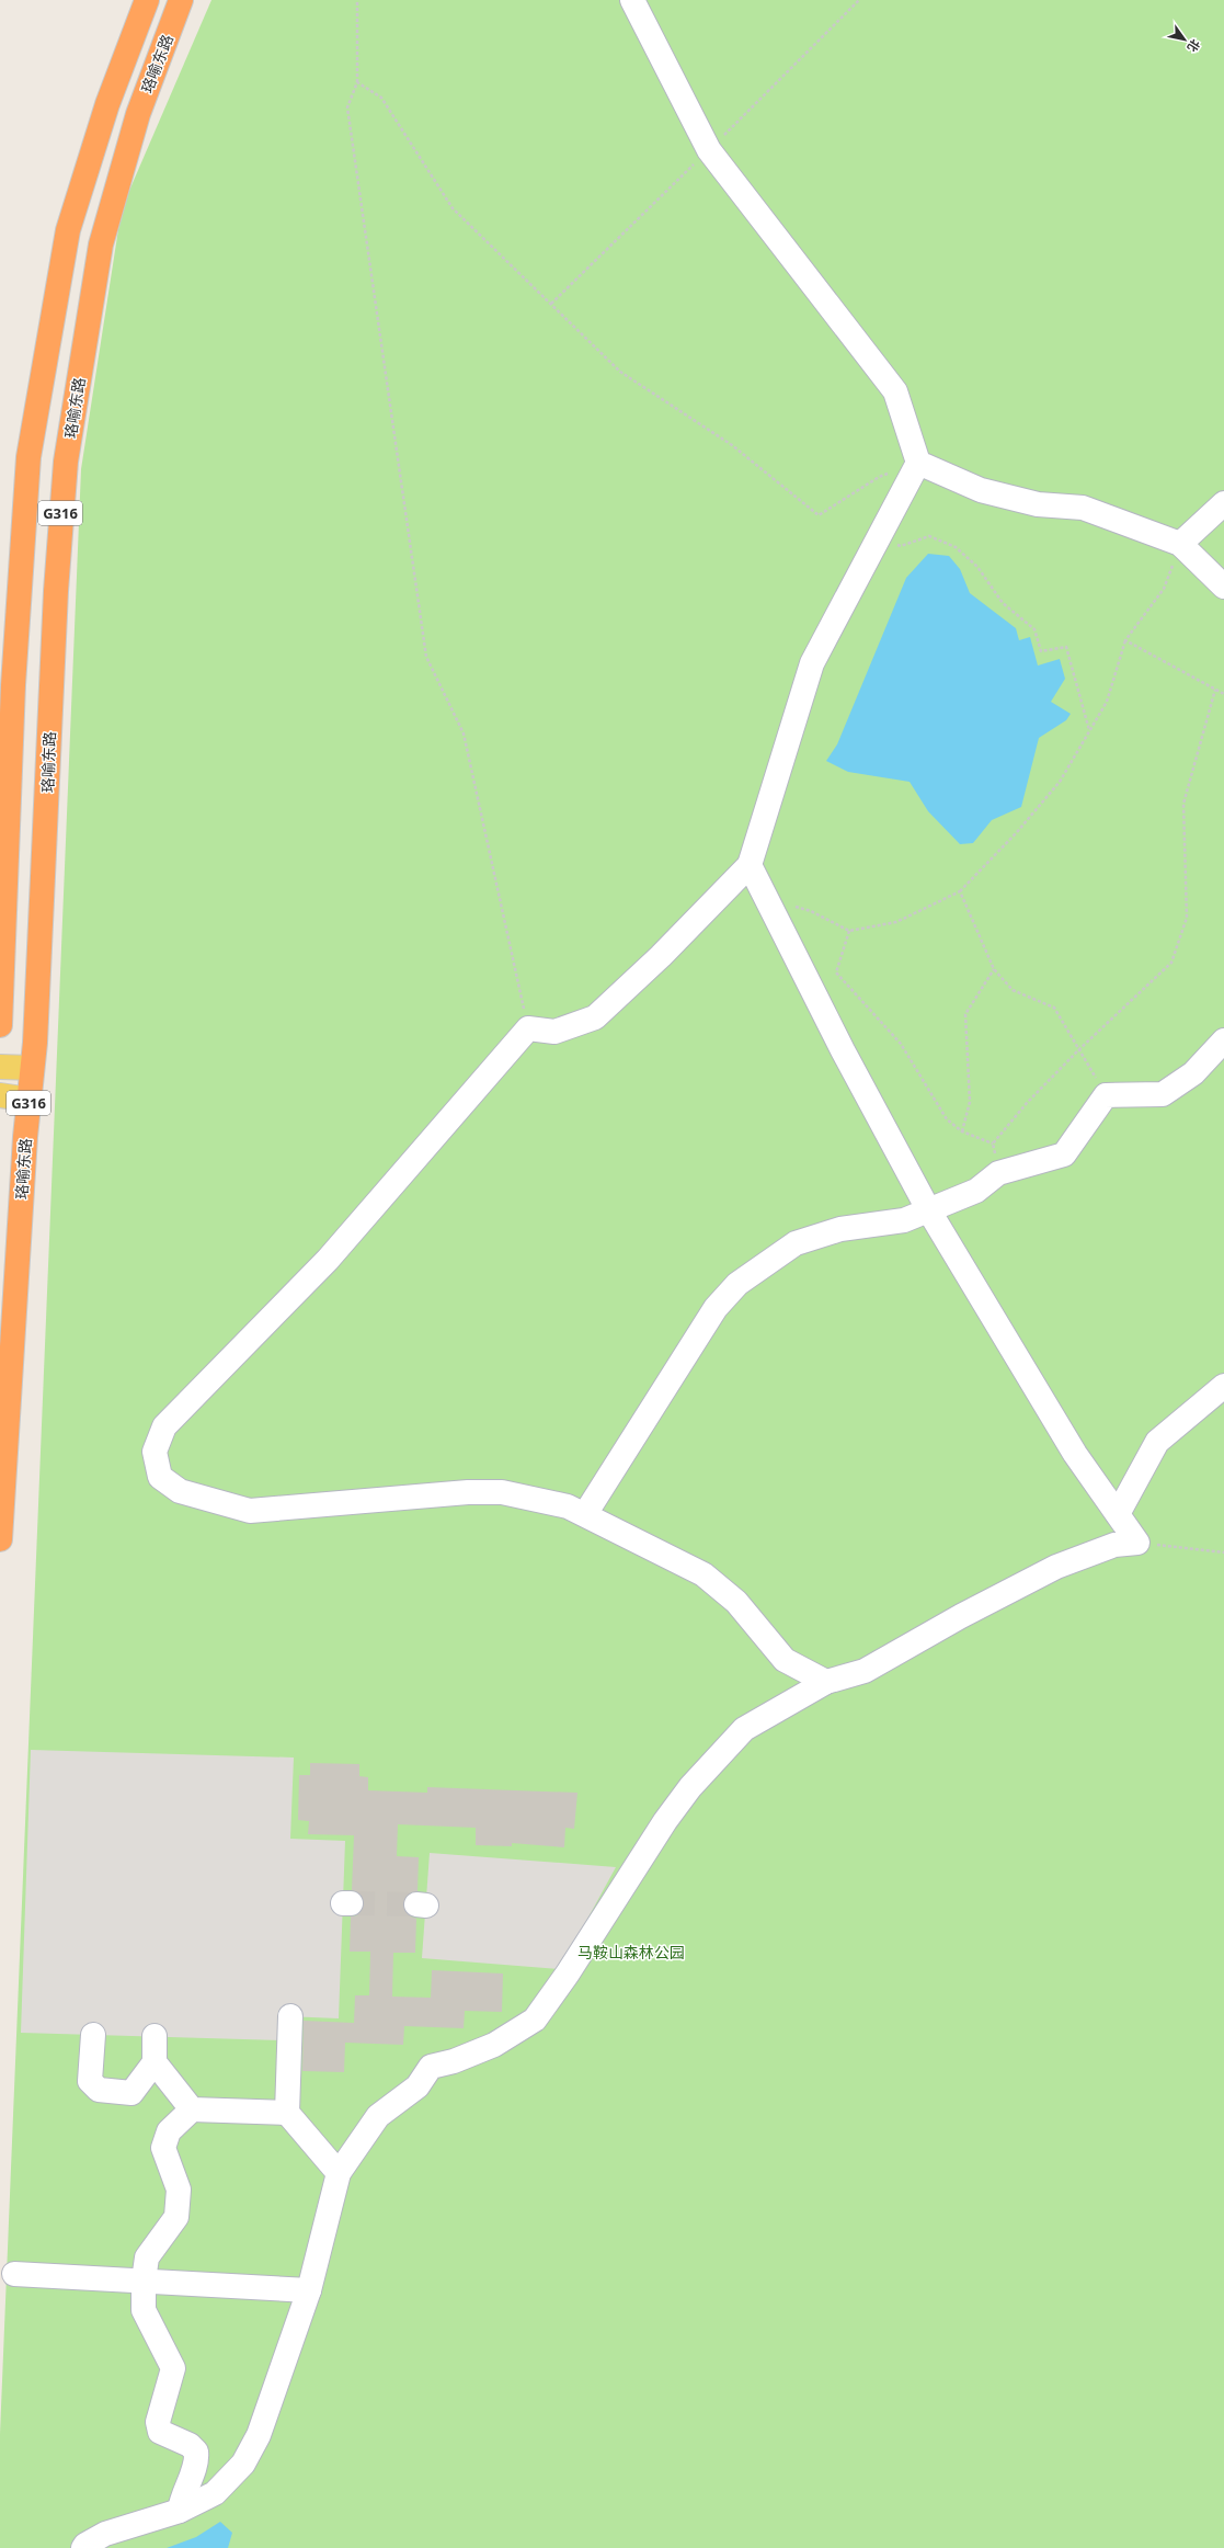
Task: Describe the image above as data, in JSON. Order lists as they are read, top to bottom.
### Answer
{
  "streets": {
    "highway": ["珞喻东路", "G316"]
  },
  "parks": ["马鞍山森林公园"],
  "north": "bottom right"
}
